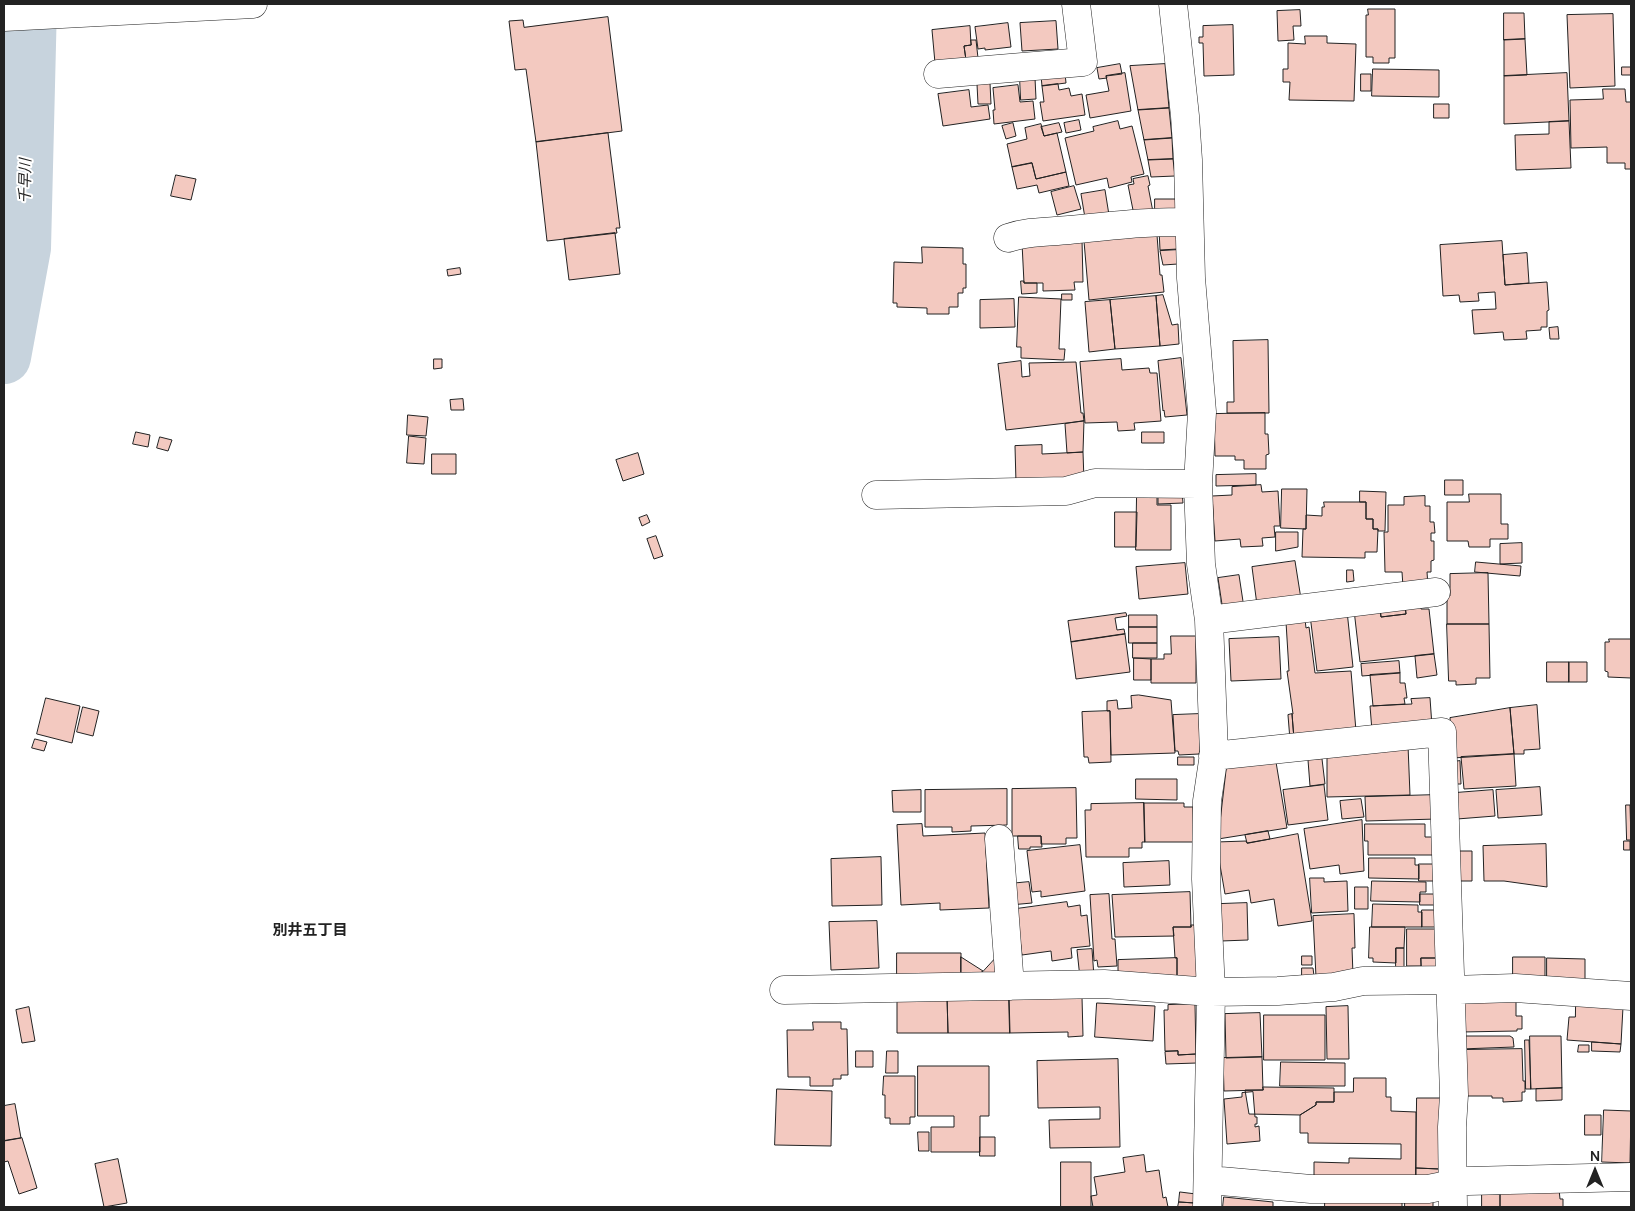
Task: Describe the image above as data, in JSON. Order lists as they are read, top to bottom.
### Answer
{
  "districts": ["別井五丁目"],
  "water": ["千早川"],
  "north": "top"
}
